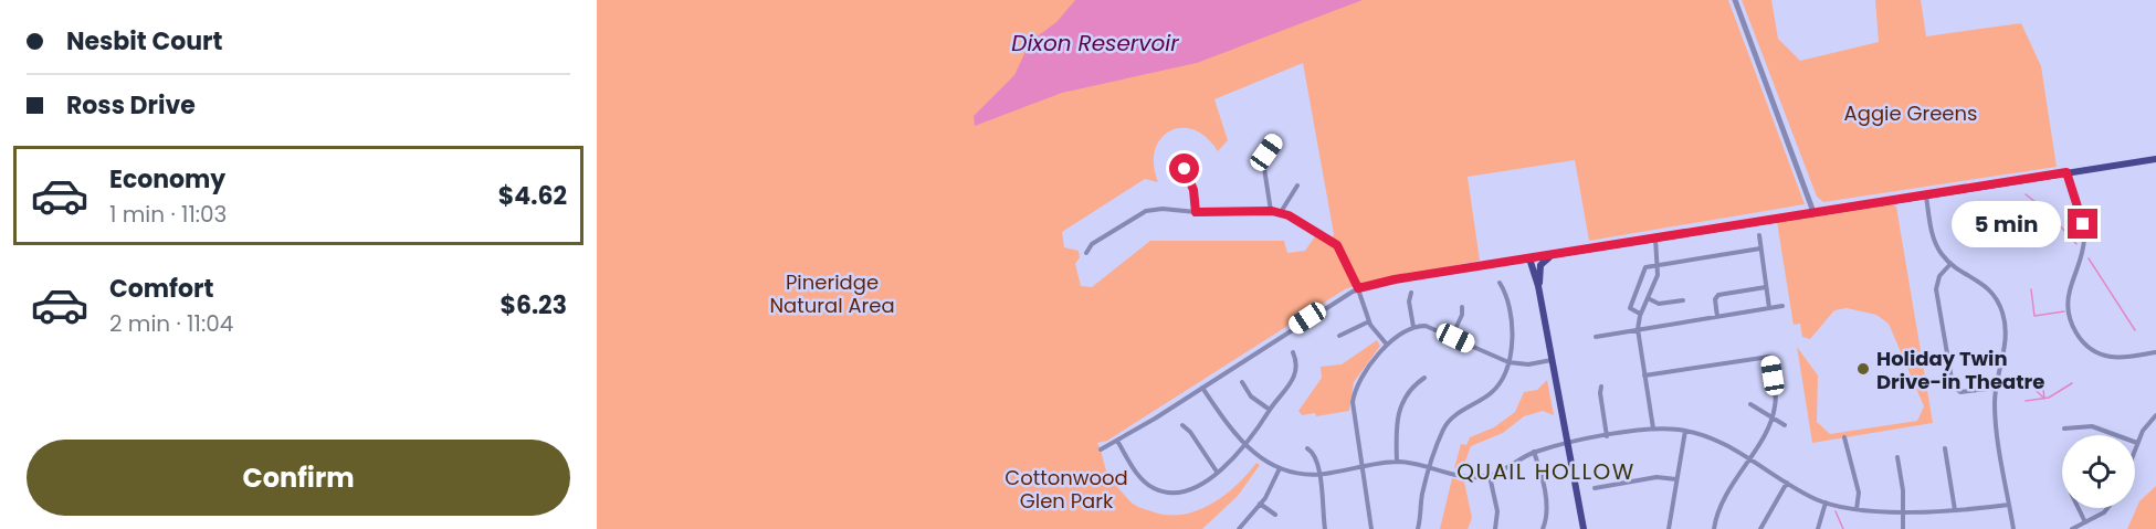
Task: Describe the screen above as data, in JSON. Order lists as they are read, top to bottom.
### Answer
{
  "districts": ["QUAIL HOLLOW"],
  "water": ["Dixon Reservoir"],
  "parks": ["Aggie Greens", "Pineridge Natural Area", "Cottonwood Glen Park"],
  "places": ["Holiday Twin Drive-in Theatre"],
  "page": {
    "banner": ["Nesbit Court", "Ross Drive"],
    "list": [
      {
        "name": "Economy",
        "note": "1 min · 11:03",
        "value": "$4.62"
      },
      {
        "name": "Comfort",
        "note": "2 min · 11:04",
        "value": "$6.23"
      }
    ],
    "bubble": "5 min",
    "buttons": "Confirm"
  }
}
